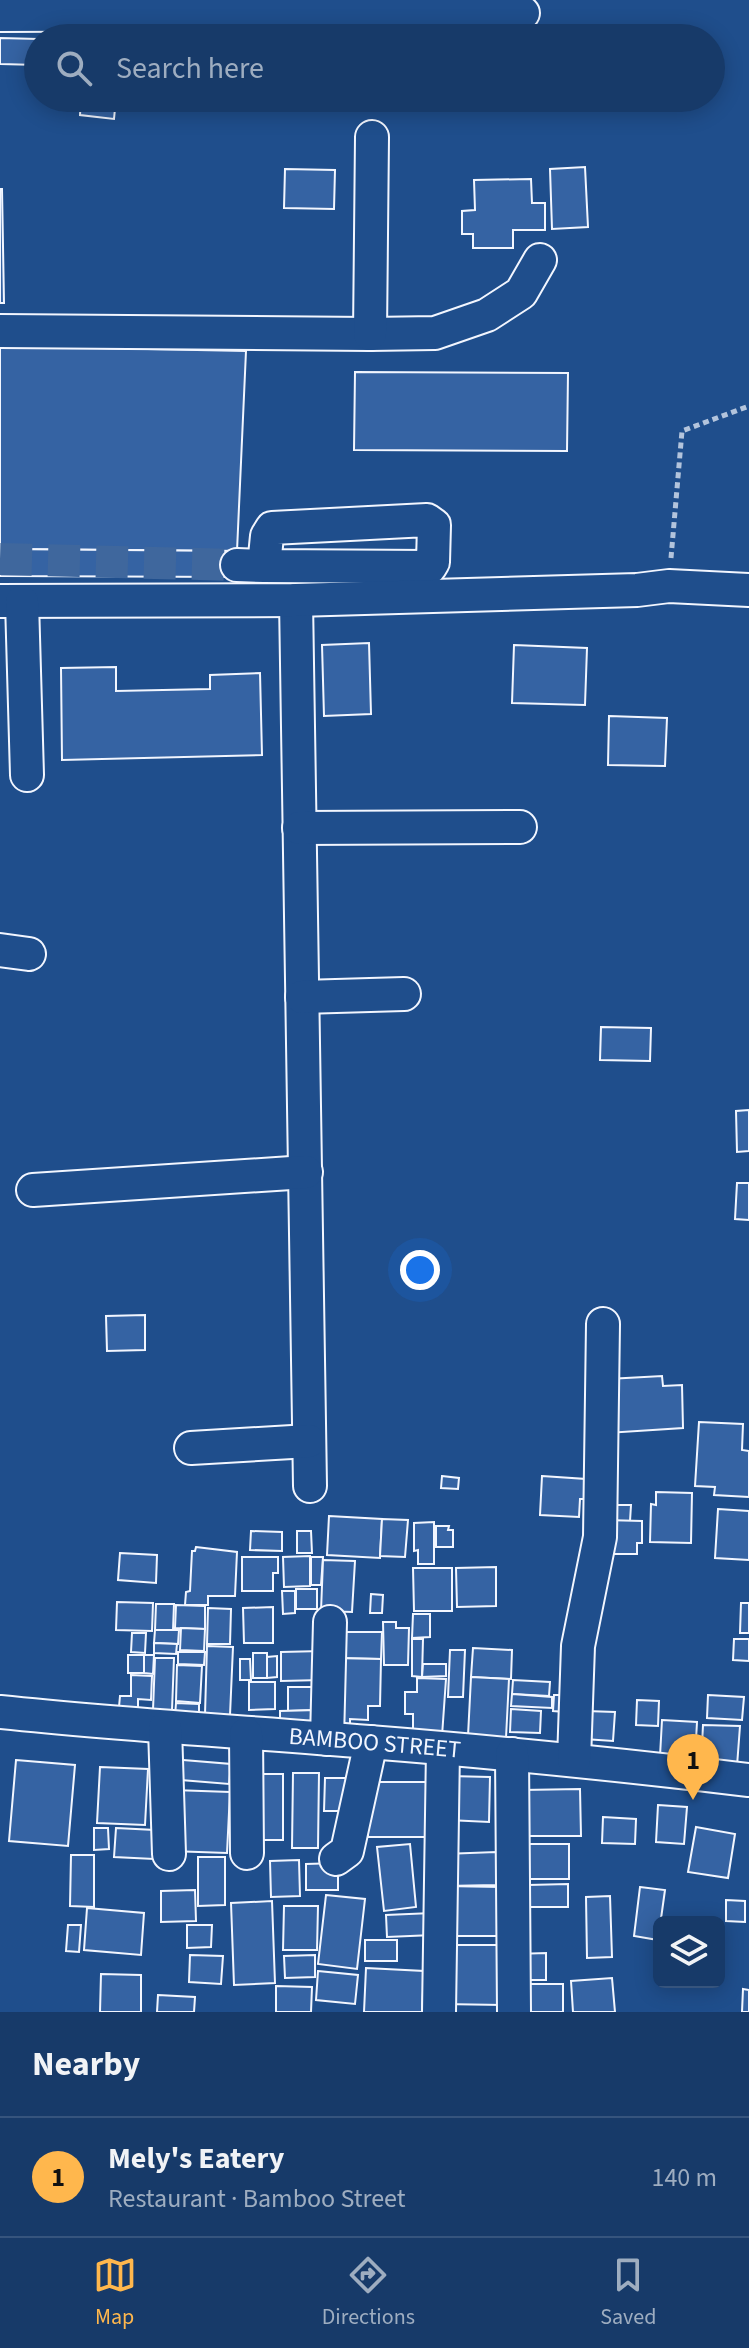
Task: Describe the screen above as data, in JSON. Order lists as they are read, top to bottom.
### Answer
{
  "streets": {
    "street": ["BAMBOO STREET"]
  },
  "page": {
    "search": "Search here",
    "pins": "1",
    "heading": "Nearby",
    "list": [
      {
        "mark": "1",
        "name": "Mely's Eatery",
        "note": "Restaurant · Bamboo Street",
        "value": "140 m"
      }
    ],
    "nav": ["Map", "Directions", "Saved"]
  }
}
